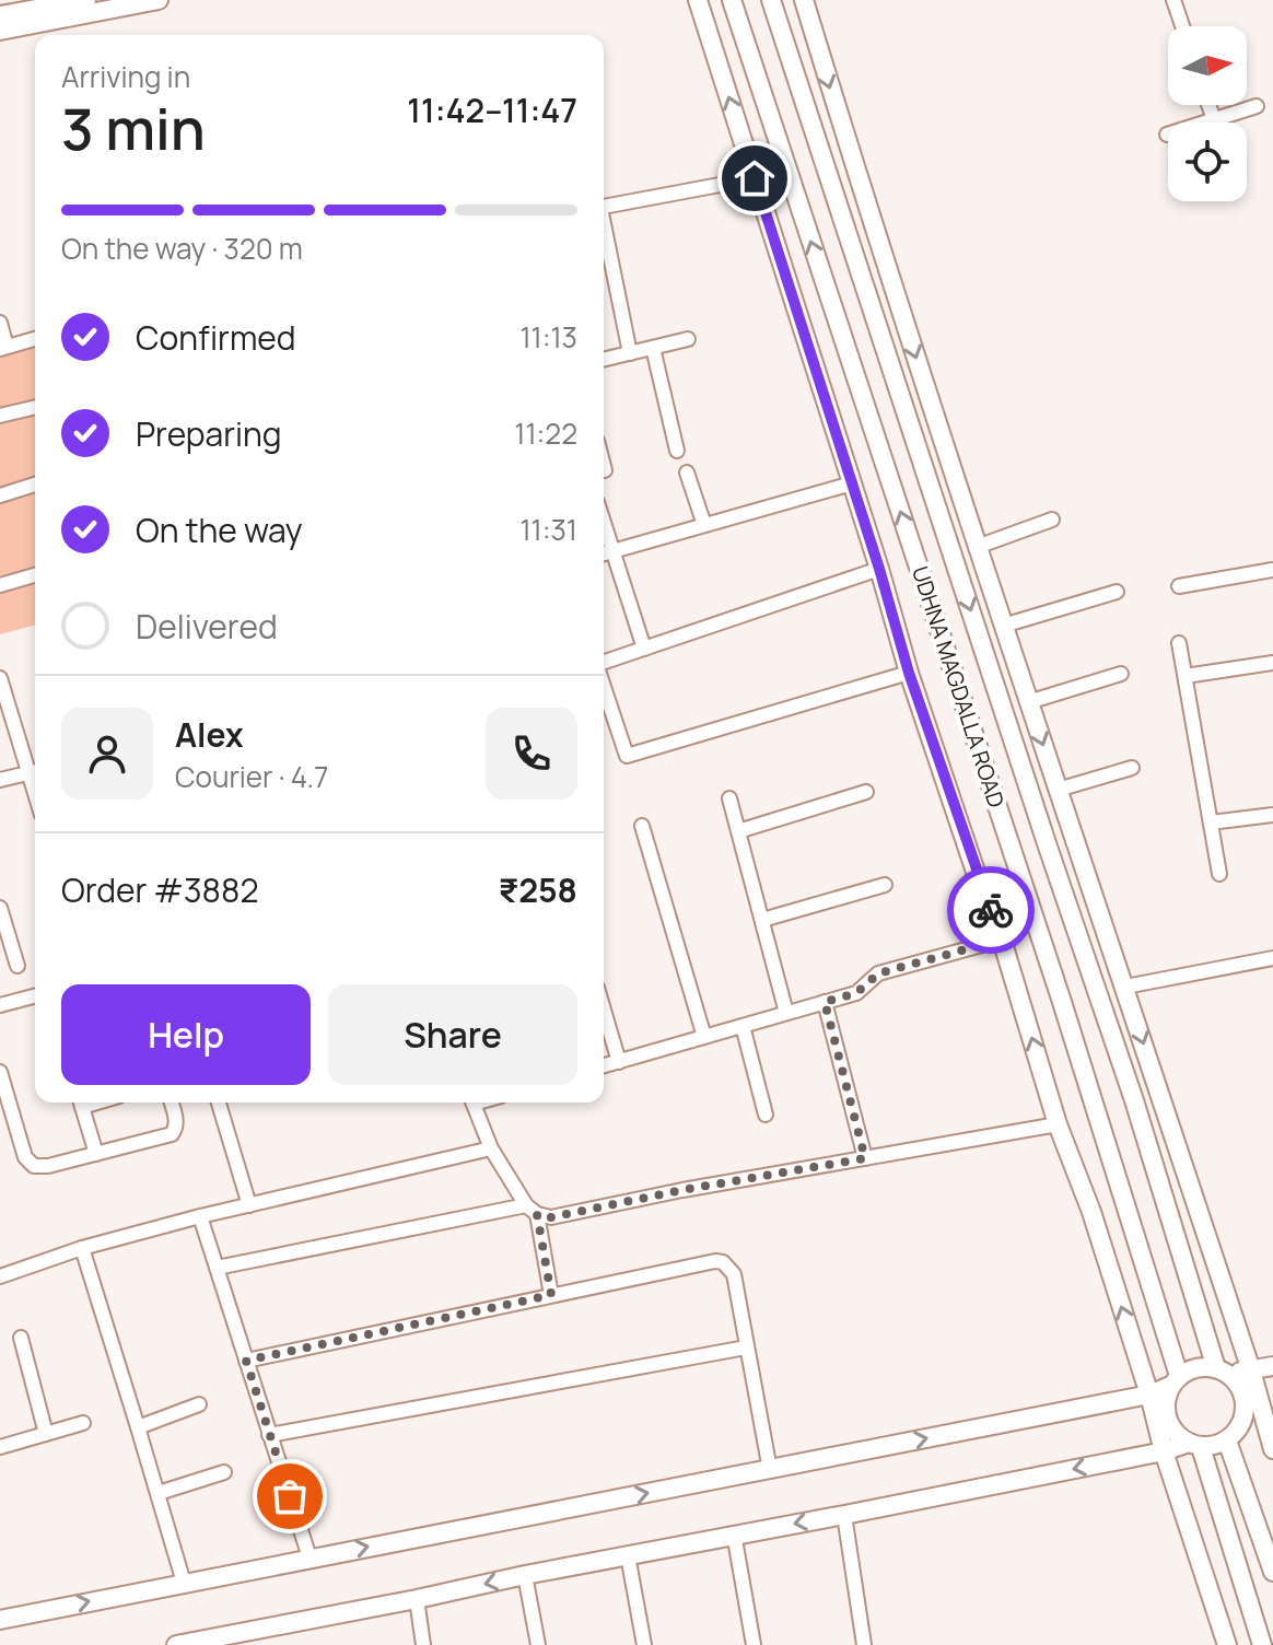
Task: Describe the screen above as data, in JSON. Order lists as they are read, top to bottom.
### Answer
{
  "streets": {
    "street": ["UDHNA MAGDALLA ROAD"]
  },
  "north": "right",
  "page": {
    "heading": ["3 min", "Arriving in", "11:42–11:47"],
    "panel": [
      "Alex",
      "Courier · 4.7",
      "Order #3882",
      "₹258"
    ],
    "bar": "On the way · 320 m",
    "list": [
      ["Confirmed", "11:13"],
      ["Preparing", "11:22"],
      ["On the way", "11:31"],
      "Delivered"
    ],
    "buttons": ["Help", "Share"]
  }
}
